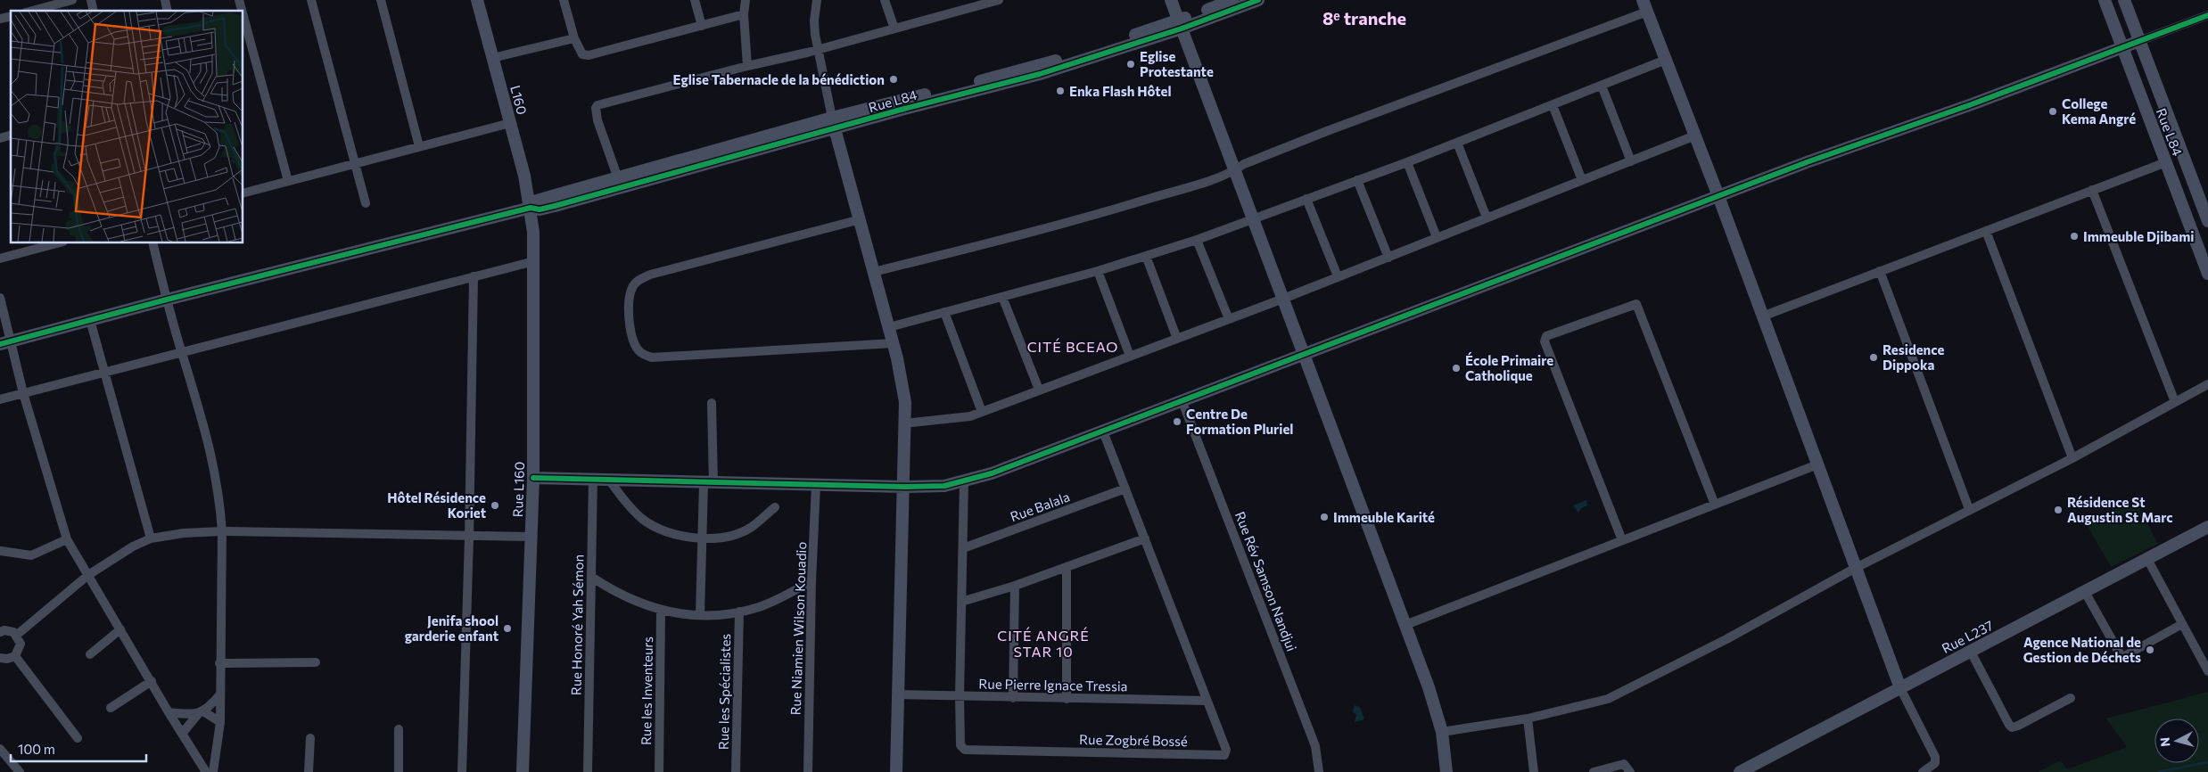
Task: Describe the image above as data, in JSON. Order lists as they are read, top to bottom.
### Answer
{
  "streets": {
    "street": [
      "L160",
      "Rue L84",
      "Rue L160",
      "Rue Balala",
      "Rue Rév Samson Nandjui",
      "Rue Honoré Yah Sémon",
      "Rue Niamien Wilson Kouadio",
      "Rue L237",
      "Rue Pierre Ignace Tressia",
      "Rue les Inventeurs",
      "Rue les Spécialistes",
      "Rue Zogbré Bossé"
    ]
  },
  "crossings": [
    ["L160", "Rue L84"],
    ["L160", "Rue L160"],
    ["Rue L84", "Rue L160"],
    ["Rue Balala", "Rue Zogbré Bossé"],
    ["Rue Pierre Ignace Tressia", "Rue Zogbré Bossé"]
  ],
  "districts": ["8ᵉ tranche", "CITÉ BCEAO", "CITÉ ANGRÉ STAR 10"],
  "places": [
    "Eglise Protestante",
    "Eglise Tabernacle de la bénédiction",
    "Enka Flash Hôtel",
    "College Kema Angré",
    "Immeuble Djibami",
    "Residence Dippoka",
    "École Primaire Catholique",
    "Centre De Formation Pluriel",
    "Hôtel Résidence Koriet",
    "Résidence St Augustin St Marc",
    "Immeuble Karité",
    "Jenifa shool garderie enfant",
    "Agence National de Gestion de Déchets"
  ],
  "scale_bar": "100 m",
  "north": "left"
}
